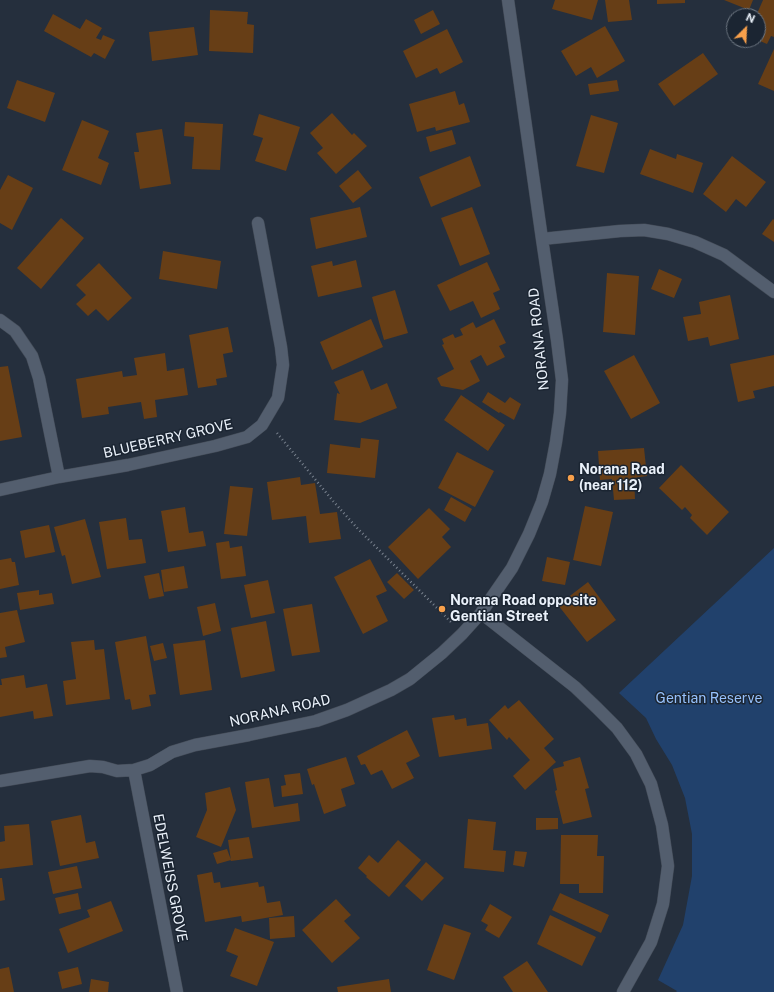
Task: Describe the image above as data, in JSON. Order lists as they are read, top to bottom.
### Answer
{
  "streets": {
    "street": ["NORANA ROAD", "BLUEBERRY GROVE", "EDELWEISS GROVE"]
  },
  "crossings": [
    ["NORANA ROAD", "EDELWEISS GROVE"]
  ],
  "parks": ["Gentian Reserve"],
  "places": ["Norana Road (near 112)", "Norana Road opposite Gentian Street"],
  "north": "top right"
}
